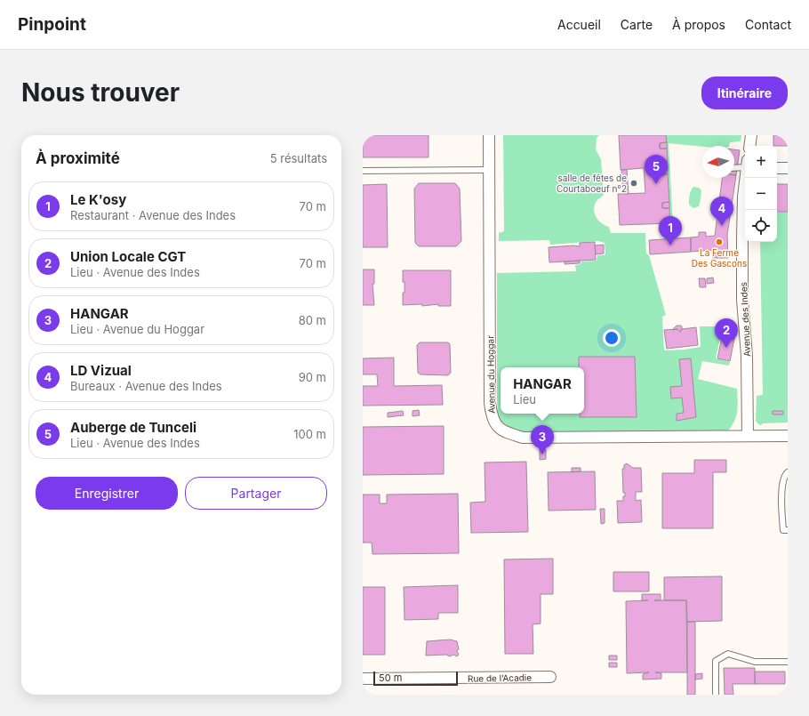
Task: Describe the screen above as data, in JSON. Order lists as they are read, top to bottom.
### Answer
{
  "streets": {
    "street": ["Avenue des Indes", "Avenue du Hoggar", "Rue de l’Acadie"]
  },
  "crossings": [
    ["Avenue des Indes", "Avenue du Hoggar"]
  ],
  "places": ["salle de fêtes de Courtaboeuf n°2", "La Ferme Des Gascons"],
  "scale_bar": "50 m",
  "north": "left",
  "page": {
    "header": "Pinpoint",
    "nav": [
      "Accueil",
      "Carte",
      "À propos",
      "Contact"
    ],
    "buttons": [
      "Itinéraire",
      ["Enregistrer", "Partager"]
    ],
    "title": "Nous trouver",
    "heading": ["À proximité", "5 résultats"],
    "map_buttons": ["+", "−"],
    "pins": [
      "5",
      "4",
      "1",
      "2",
      "3"
    ],
    "list": [
      {
        "mark": "1",
        "name": "Le K'osy",
        "note": "Restaurant · Avenue des Indes",
        "value": "70 m"
      },
      {
        "mark": "2",
        "name": "Union Locale CGT",
        "note": "Lieu · Avenue des Indes",
        "value": "70 m"
      },
      {
        "mark": "3",
        "name": "HANGAR",
        "note": "Lieu · Avenue du Hoggar",
        "value": "80 m"
      },
      {
        "mark": "4",
        "name": "LD Vizual",
        "note": "Bureaux · Avenue des Indes",
        "value": "90 m"
      },
      {
        "mark": "5",
        "name": "Auberge de Tunceli",
        "note": "Lieu · Avenue des Indes",
        "value": "100 m"
      }
    ],
    "popup": ["HANGAR", "Lieu"],
    "scale": "50 m"
  }
}
